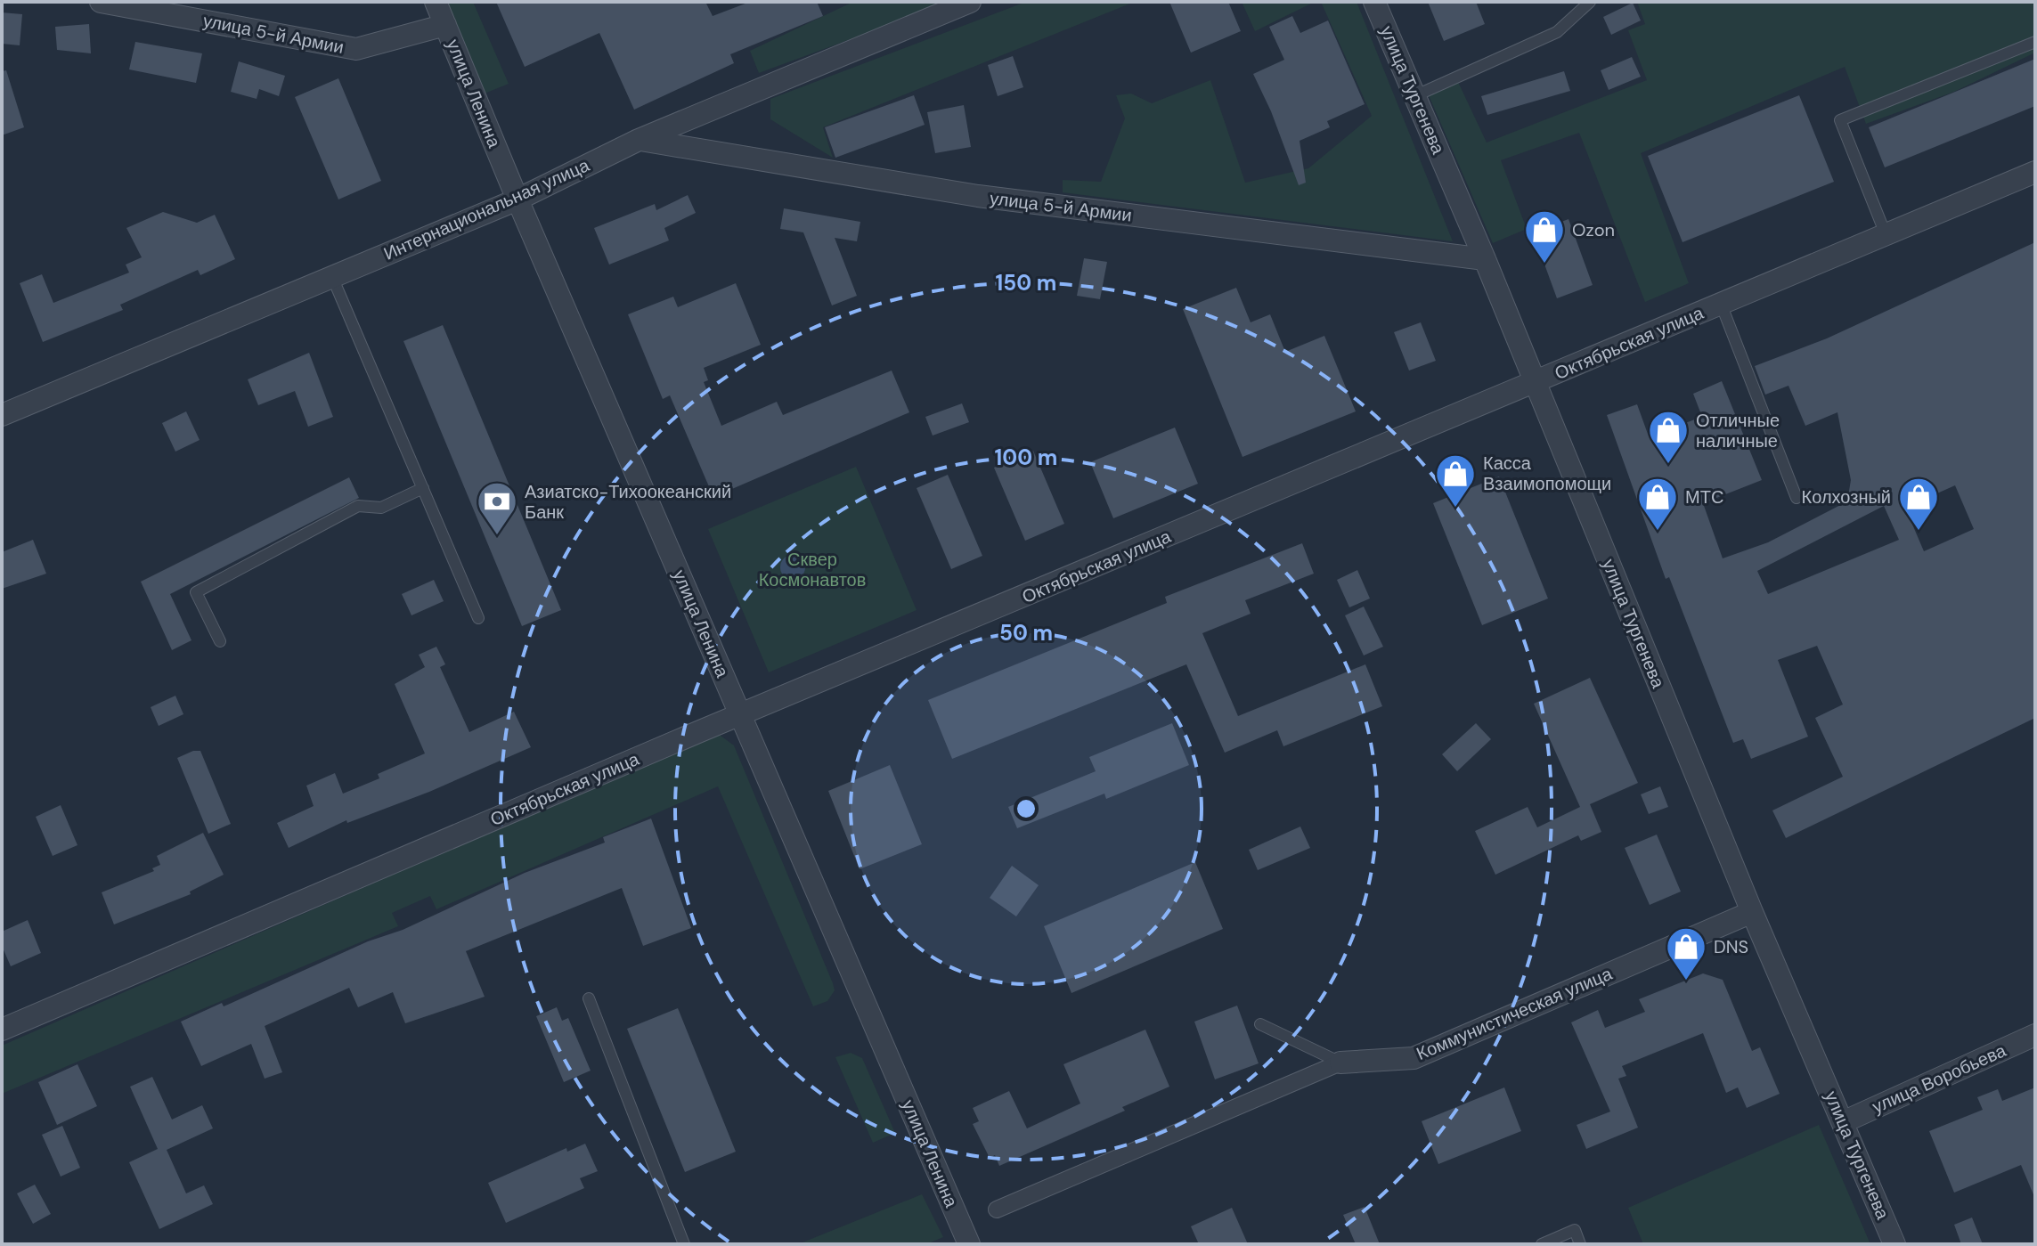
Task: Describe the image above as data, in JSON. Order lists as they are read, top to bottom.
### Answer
{
  "streets": {
    "street": [
      "улица 5-й Армии",
      "улица Тургенева",
      "улица Ленина",
      "Интернациональная улица",
      "Октябрьская улица",
      "Коммунистическая улица",
      "улица Воробьева"
    ]
  },
  "crossings": [
    ["улица 5-й Армии", "улица Тургенева"],
    ["улица 5-й Армии", "улица Ленина"],
    ["улица 5-й Армии", "Интернациональная улица"],
    ["улица Тургенева", "Октябрьская улица"],
    ["улица Тургенева", "Коммунистическая улица"],
    ["улица Тургенева", "улица Воробьева"],
    ["улица Ленина", "Интернациональная улица"],
    ["улица Ленина", "Октябрьская улица"]
  ],
  "parks": ["Сквер Космонавтов"],
  "places": {
    "shop": [
      "Ozon",
      "Отличные наличные",
      "Касса Взаимопомощи",
      "МТС",
      "Колхозный",
      "DNS"
    ],
    "bank": ["Азиатско-Тихоокеанский Банк"]
  },
  "rings": ["150 m", "100 m", "50 m"]
}
